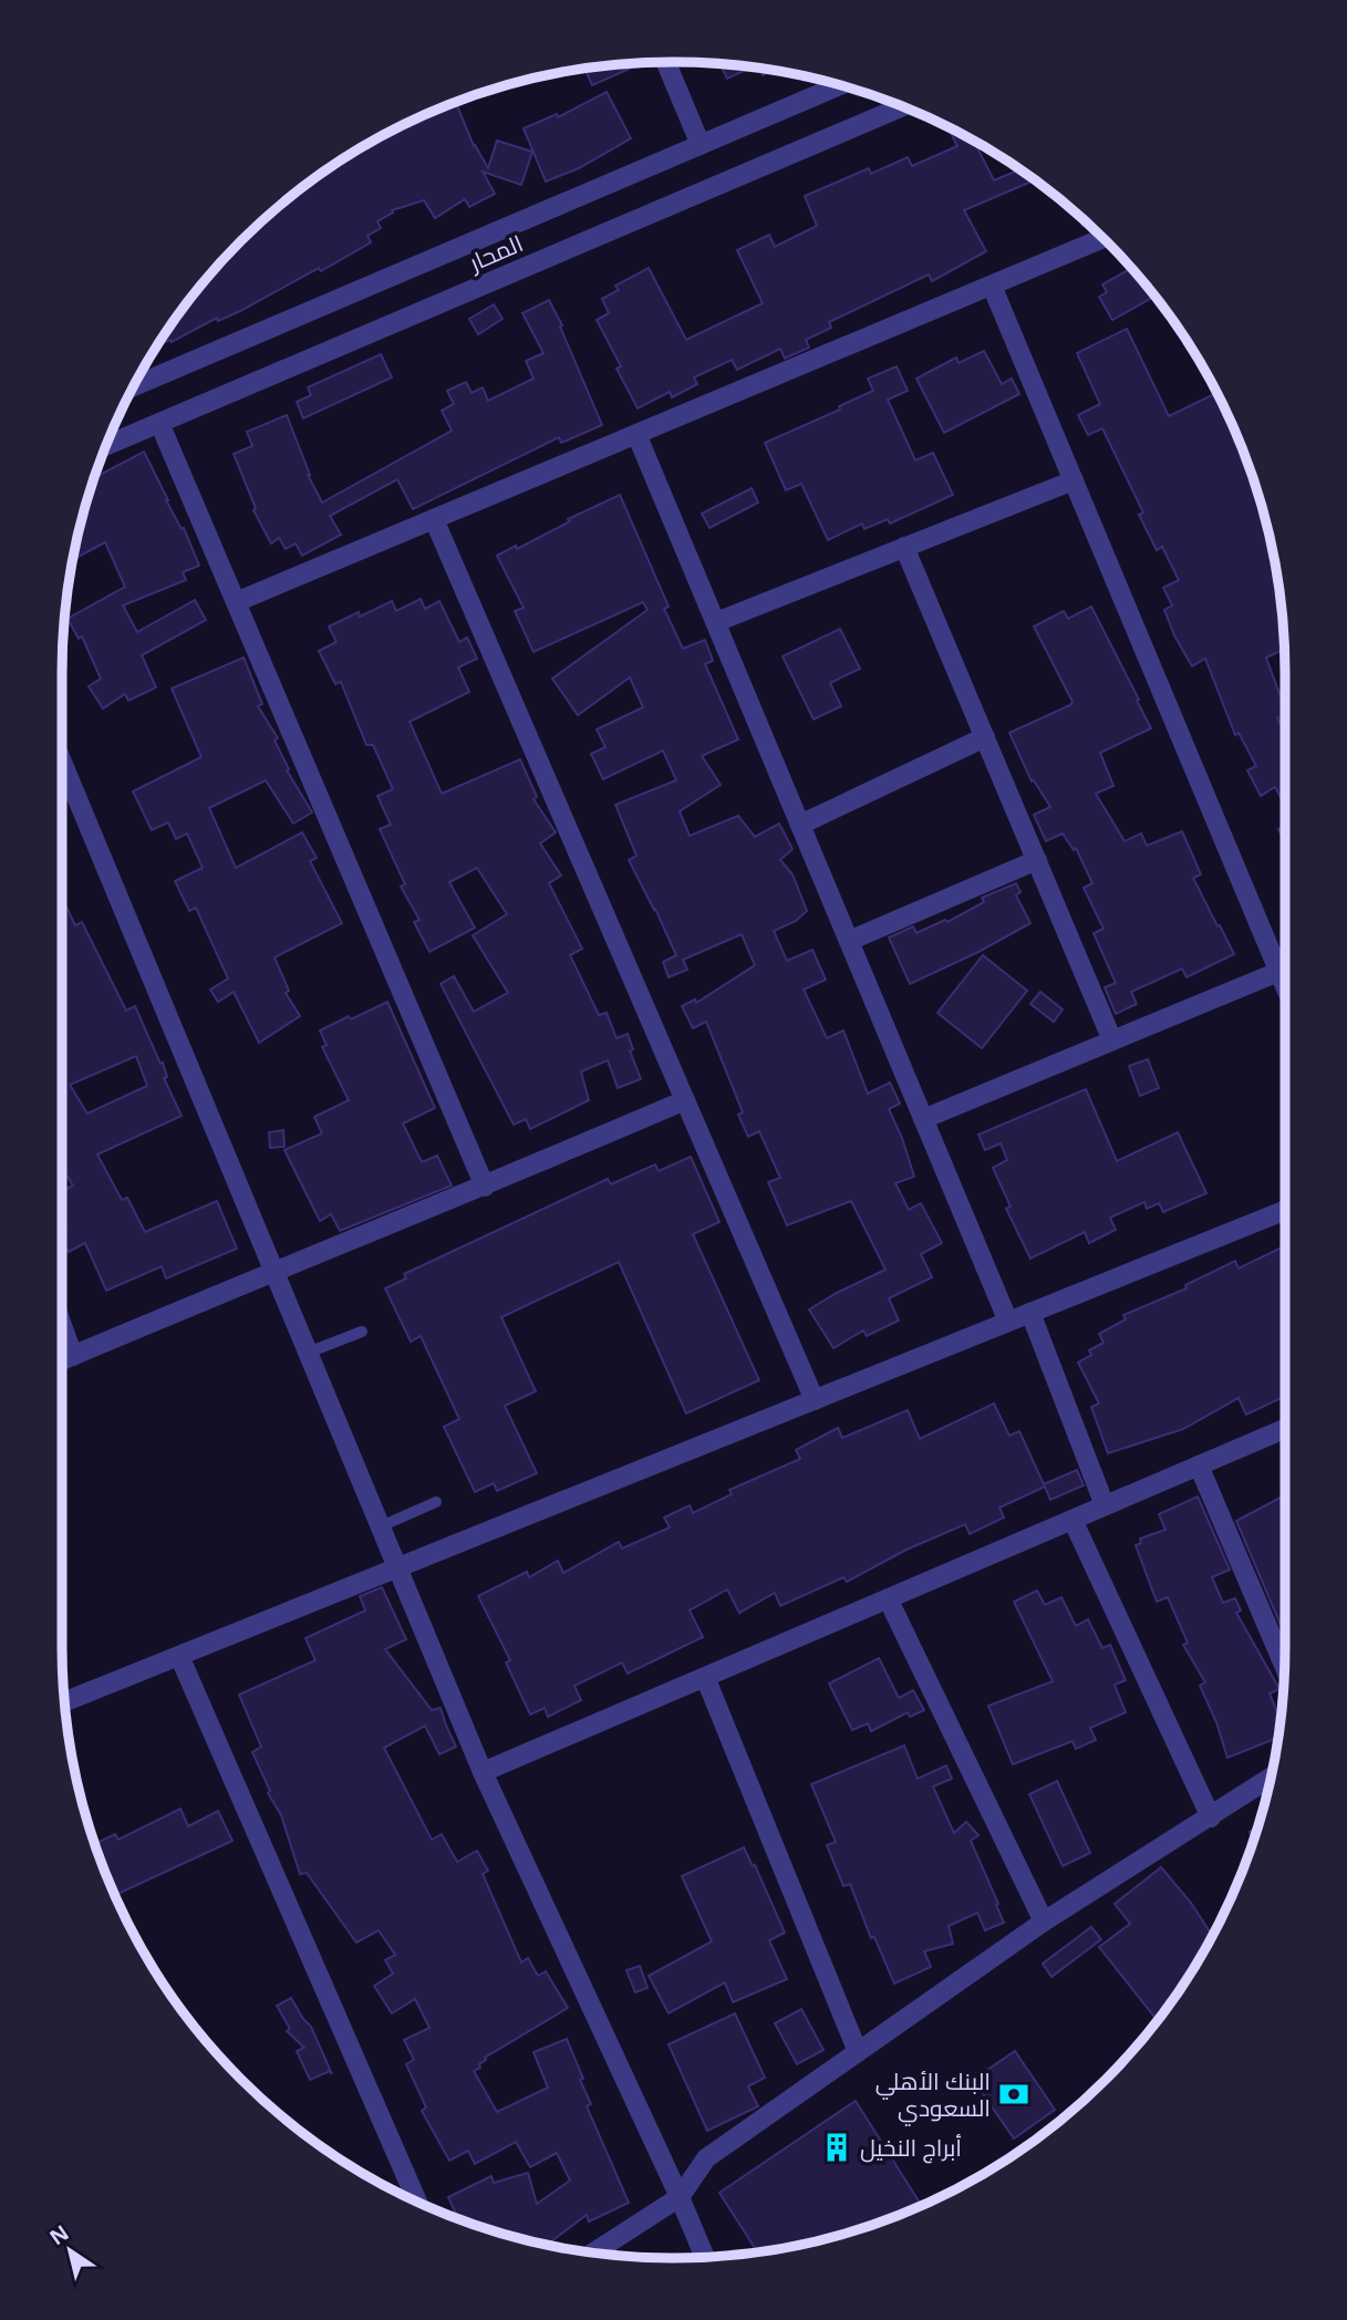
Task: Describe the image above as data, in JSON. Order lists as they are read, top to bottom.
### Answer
{
  "streets": {
    "street": ["المحار"]
  },
  "places": {
    "bank": ["البنك الأهلي السعودي"],
    "building": ["أبراج النخيل"]
  },
  "north": "top left"
}
